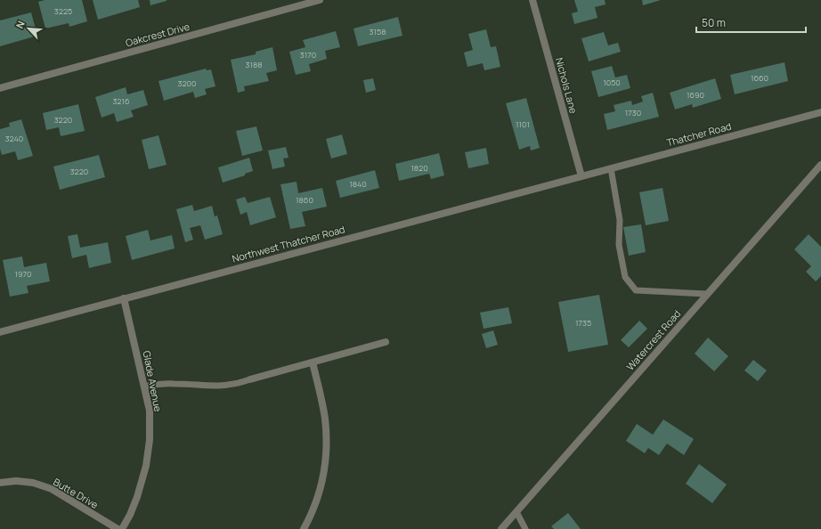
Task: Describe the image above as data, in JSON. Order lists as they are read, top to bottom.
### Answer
{
  "streets": {
    "street": [
      "Oakcrest Drive",
      "Nichols Lane",
      "Thatcher Road",
      "Northwest Thatcher Road",
      "Watercrest Road",
      "Glade Avenue",
      "Butte Drive"
    ]
  },
  "crossings": [
    ["Nichols Lane", "Thatcher Road"],
    ["Nichols Lane", "Northwest Thatcher Road"],
    ["Thatcher Road", "Northwest Thatcher Road"],
    ["Northwest Thatcher Road", "Glade Avenue"]
  ],
  "house_numbers": [
    "3225",
    "3158",
    "3170",
    "3188",
    "1660",
    "1050",
    "3200",
    "1690",
    "3216",
    "1730",
    "3220",
    "1101",
    "3240",
    "1820",
    "3220",
    "1840",
    "1860",
    "1970",
    "1735"
  ],
  "scale_bar": "50 m",
  "north": "top left"
}
